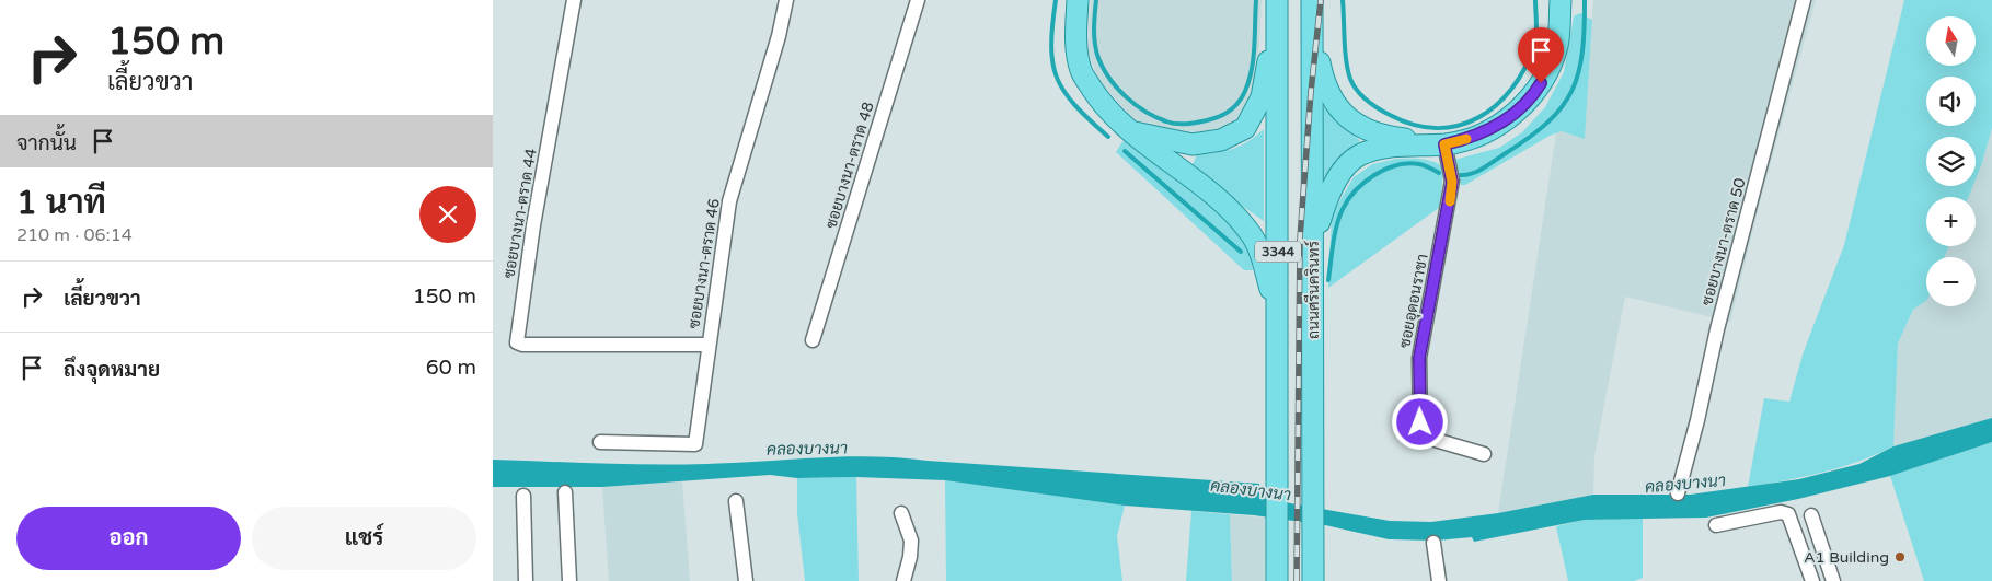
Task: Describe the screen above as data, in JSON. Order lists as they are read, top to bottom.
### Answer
{
  "streets": {
    "main road": ["3344", "ถนนศรีนครินทร์"],
    "street": [
      "ซอยบางนา-ตราด 48",
      "ซอยบางนา-ตราด 44",
      "ซอยบางนา-ตราด 50",
      "ซอยบางนา-ตราด 46",
      "ซอยอุดอนราชา"
    ]
  },
  "crossings": [
    ["ซอยบางนา-ตราด 44", "ซอยบางนา-ตราด 46"]
  ],
  "water": ["คลองบางนา"],
  "places": ["A1 Building"],
  "north": "top",
  "page": {
    "turn": ["150 m", "เลี้ยวขวา"],
    "map_buttons": ["+", "−"],
    "then": "จากนั้น",
    "heading": ["1 นาที", "210 m · 06:14"],
    "list": [
      {
        "name": "เลี้ยวขวา",
        "value": "150 m"
      },
      {
        "name": "ถึงจุดหมาย",
        "value": "60 m"
      }
    ],
    "buttons": ["ออก", "แชร์"]
  }
}
